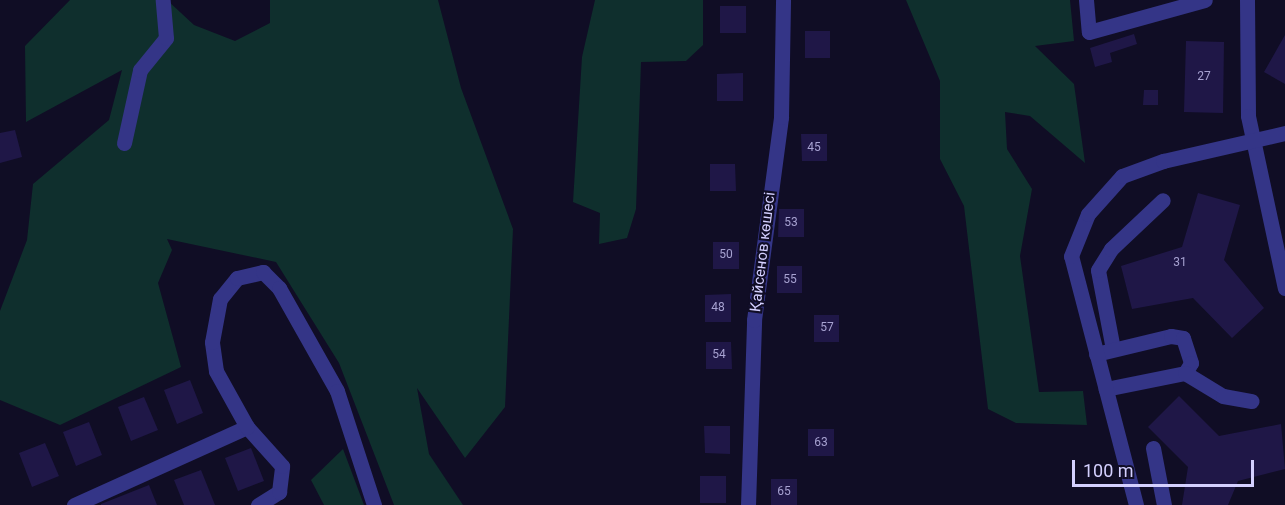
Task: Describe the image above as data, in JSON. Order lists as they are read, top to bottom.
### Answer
{
  "streets": {
    "street": ["Қайсенов көшесі"]
  },
  "house_numbers": [
    "27",
    "45",
    "53",
    "50",
    "31",
    "55",
    "48",
    "57",
    "54",
    "63",
    "65"
  ],
  "scale_bar": "100 m"
}
